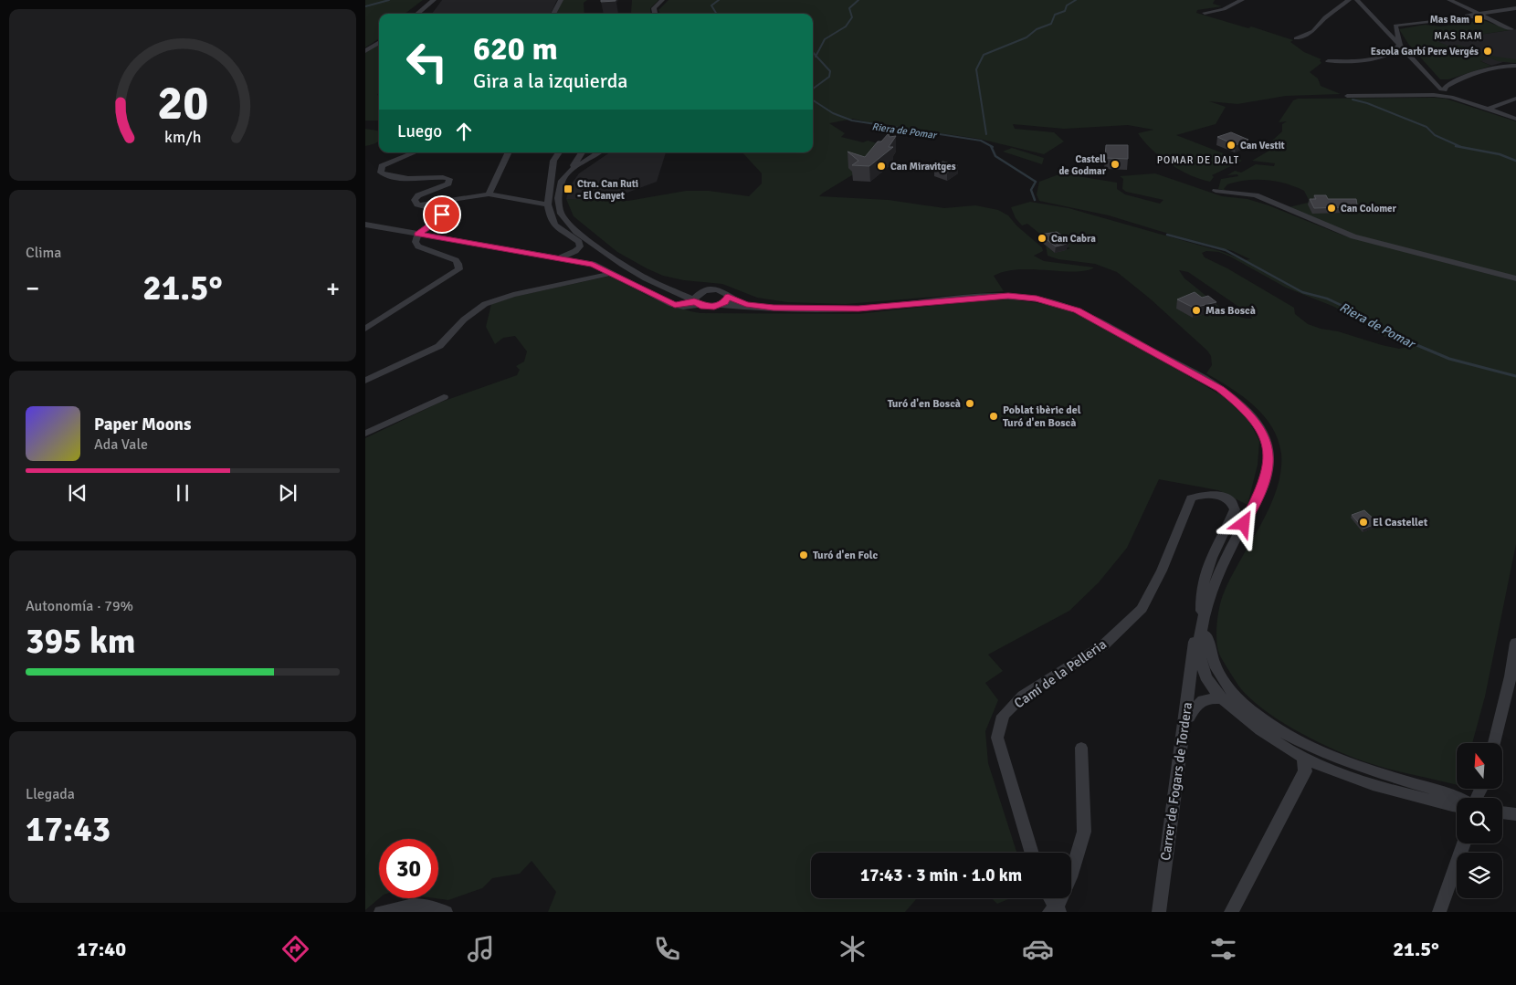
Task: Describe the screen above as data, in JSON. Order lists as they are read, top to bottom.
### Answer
{
  "streets": {
    "street": ["Camí de la Pelleria", "Carrer de Fogars de Tordera"]
  },
  "crossings": [
    ["Camí de la Pelleria", "Carrer de Fogars de Tordera"]
  ],
  "districts": ["MAS RAM", "POMAR DE DALT"],
  "water": ["Riera de Pomar"],
  "places": {
    "transit": ["Mas Ram", "Ctra. Can Ruti - El Canyet"],
    "other": [
      "Escola Garbí Pere Vergés",
      "Can Vestit",
      "Castell de Godmar",
      "Can Miravitges",
      "Can Colomer",
      "Can Cabra",
      "Mas Boscà",
      "Turó d'en Boscà",
      "Poblat ibèric del Turó d'en Boscà",
      "El Castellet",
      "Turó d'en Folc"
    ]
  },
  "north": "top",
  "page": {
    "turn": ["620 m", "Gira a la izquierda"],
    "then": "Luego",
    "tile": [
      "Clima",
      ["Autonomía · 79%", "395 km"],
      ["Llegada", "17:43"]
    ],
    "heat": ["−", "21.5°", "+"],
    "song": ["Paper Moons", "Ada Vale"],
    "limit": "30",
    "trip": "17:43 · 3 min · 1.0 km",
    "tabs": ["17:40", "21.5°"],
    "gauge": ["20", "km/h"]
  }
}
